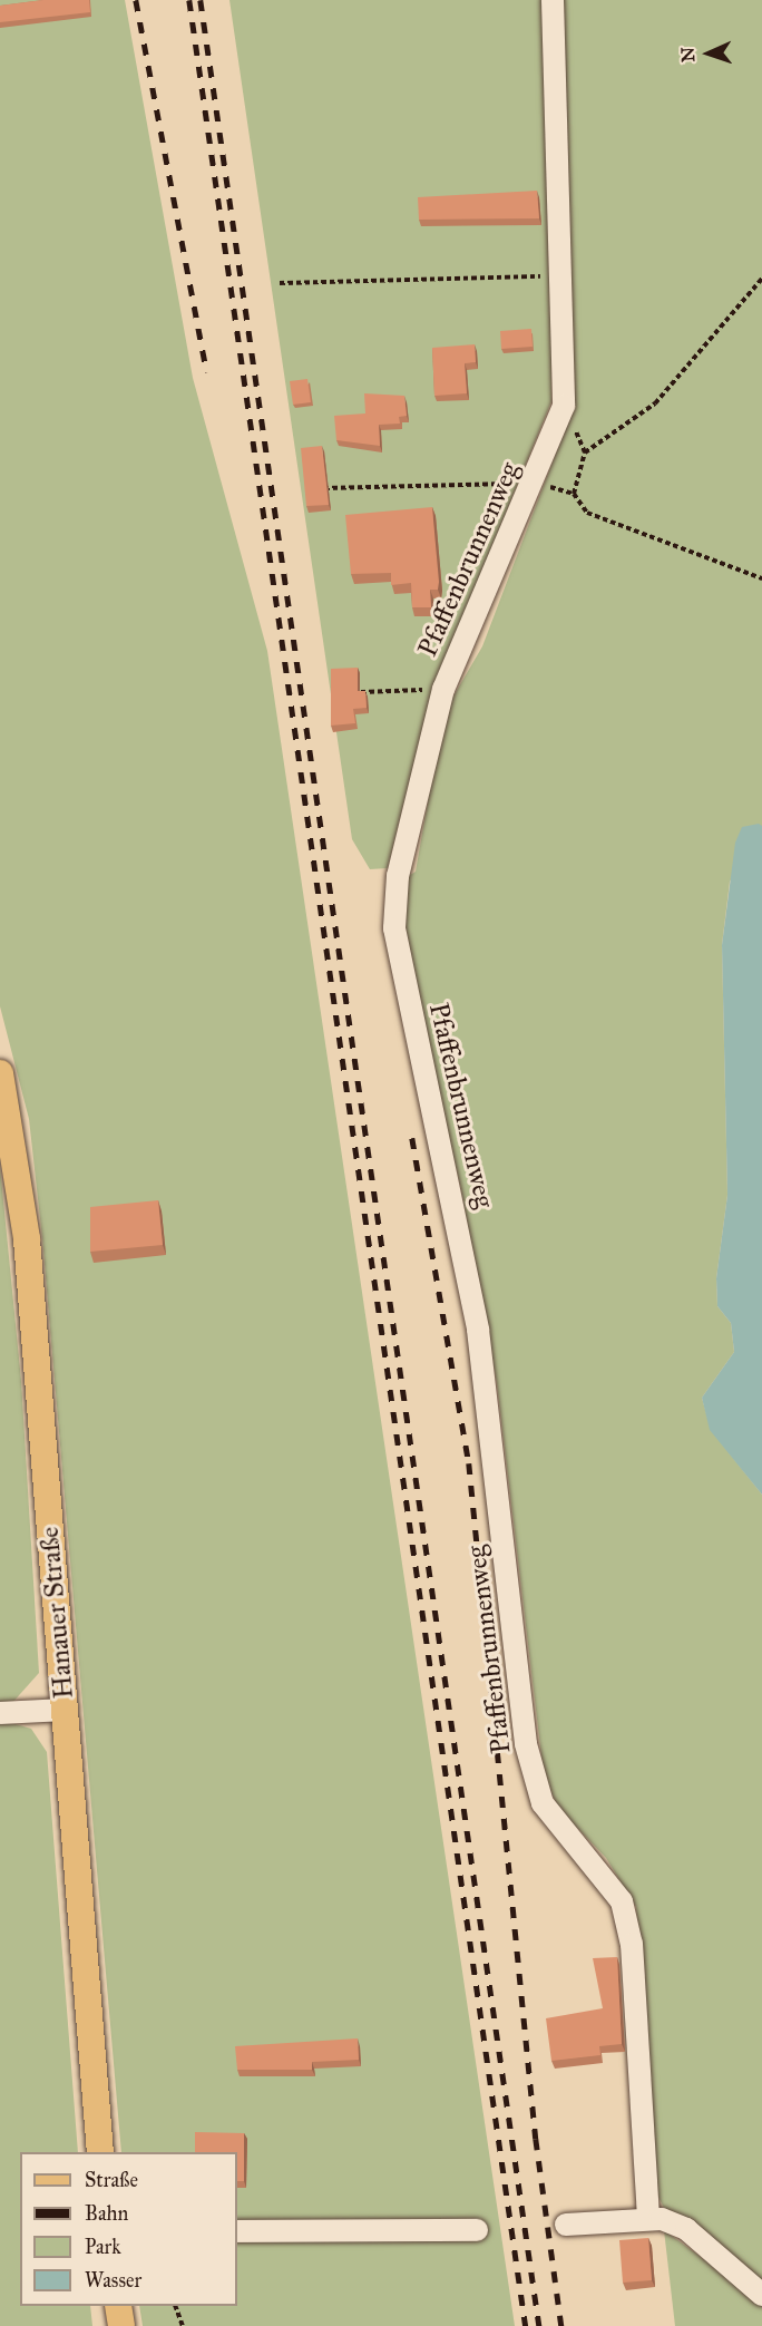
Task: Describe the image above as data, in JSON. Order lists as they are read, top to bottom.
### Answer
{
  "streets": {
    "main road": ["Hanauer Straße"],
    "lane": ["Pfaffenbrunnenweg"]
  },
  "legend": [
    "Straße",
    "Bahn",
    "Park",
    "Wasser"
  ],
  "north": "left"
}
